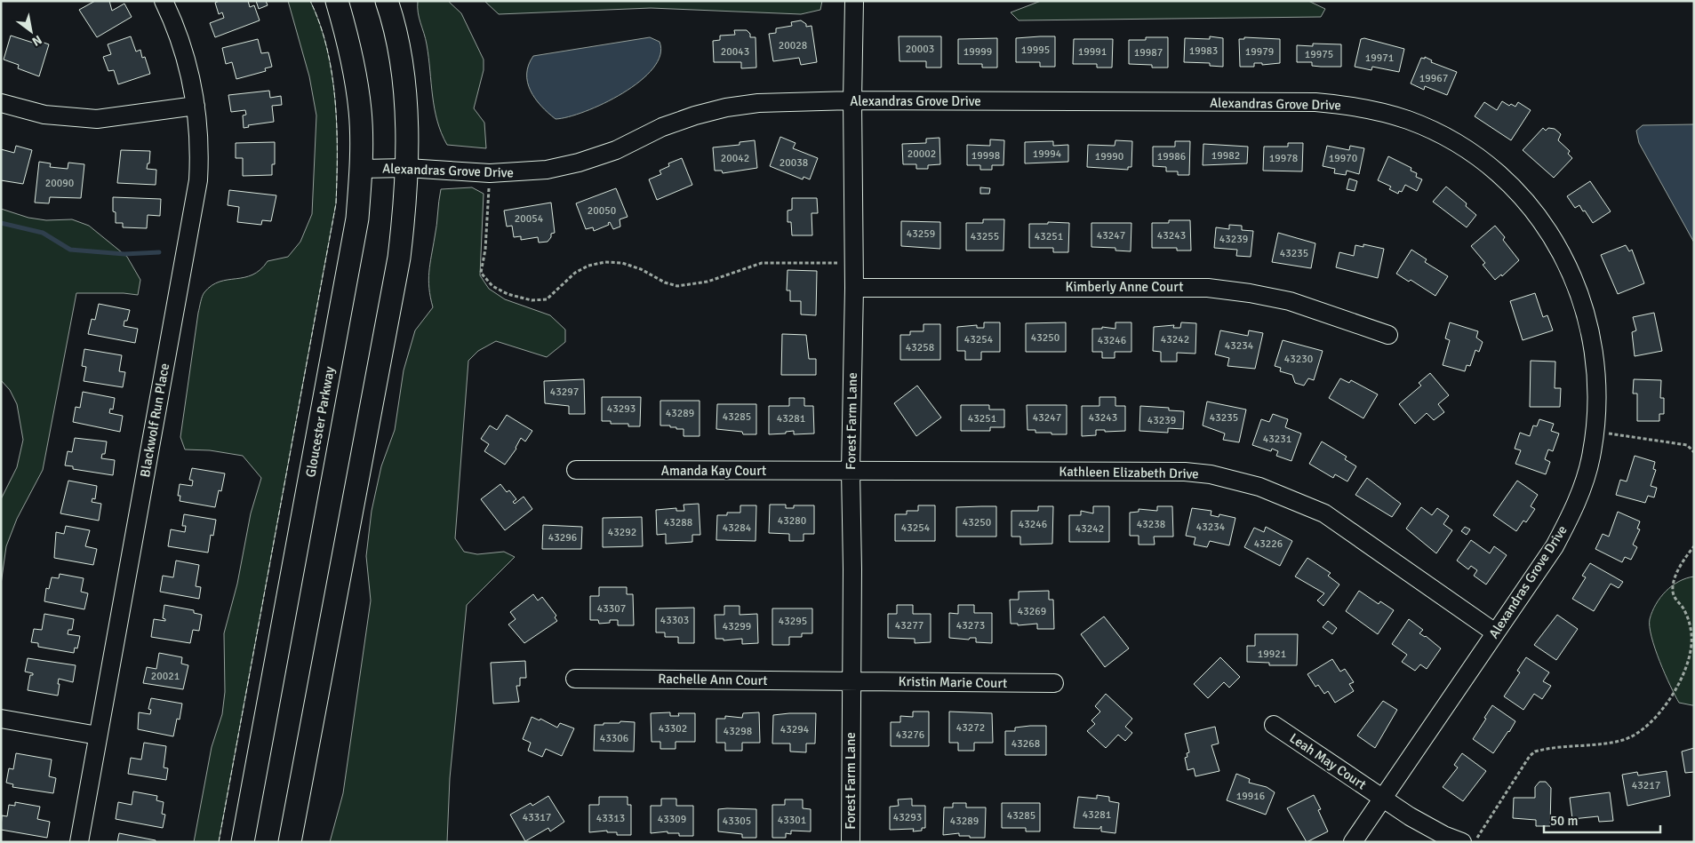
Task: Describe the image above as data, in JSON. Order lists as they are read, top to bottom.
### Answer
{
  "streets": {
    "main road": ["Gloucester Parkway"],
    "street": [
      "Alexandras Grove Drive",
      "Kimberly Anne Court",
      "Blackwolf Run Place",
      "Forest Farm Lane",
      "Amanda Kay Court",
      "Kathleen Elizabeth Drive",
      "Rachelle Ann Court",
      "Kristin Marie Court",
      "Leah May Court"
    ]
  },
  "crossings": [
    ["Alexandras Grove Drive", "Forest Farm Lane"],
    ["Alexandras Grove Drive", "Gloucester Parkway"],
    ["Alexandras Grove Drive", "Kathleen Elizabeth Drive"],
    ["Alexandras Grove Drive", "Leah May Court"],
    ["Kimberly Anne Court", "Forest Farm Lane"],
    ["Forest Farm Lane", "Amanda Kay Court"],
    ["Forest Farm Lane", "Kathleen Elizabeth Drive"],
    ["Forest Farm Lane", "Rachelle Ann Court"],
    ["Forest Farm Lane", "Kristin Marie Court"],
    ["Amanda Kay Court", "Kathleen Elizabeth Drive"],
    ["Rachelle Ann Court", "Kristin Marie Court"]
  ],
  "house_numbers": [
    "20028",
    "20003",
    "19995",
    "19983",
    "20043",
    "19999",
    "19991",
    "19979",
    "19987",
    "19975",
    "19971",
    "19967",
    "20002",
    "19994",
    "19998",
    "19982",
    "19990",
    "19986",
    "20042",
    "19978",
    "19970",
    "20038",
    "20090",
    "20050",
    "20054",
    "43259",
    "43247",
    "43243",
    "43255",
    "43251",
    "43239",
    "43235",
    "43250",
    "43254",
    "43242",
    "43246",
    "43234",
    "43258",
    "43230",
    "43297",
    "43293",
    "43289",
    "43285",
    "43247",
    "43243",
    "43235",
    "43281",
    "43251",
    "43239",
    "43231",
    "43280",
    "43288",
    "43250",
    "43246",
    "43238",
    "43234",
    "43284",
    "43254",
    "43242",
    "43292",
    "43296",
    "43226",
    "43307",
    "43269",
    "43303",
    "43295",
    "43277",
    "43273",
    "43299",
    "19921",
    "20021",
    "43272",
    "43302",
    "43294",
    "43298",
    "43276",
    "43306",
    "43268",
    "43217",
    "19916",
    "43281",
    "43285",
    "43317",
    "43293",
    "43313",
    "43309",
    "43301",
    "43305",
    "43289"
  ],
  "scale_bar": "50 m",
  "north": "bottom right"
}
